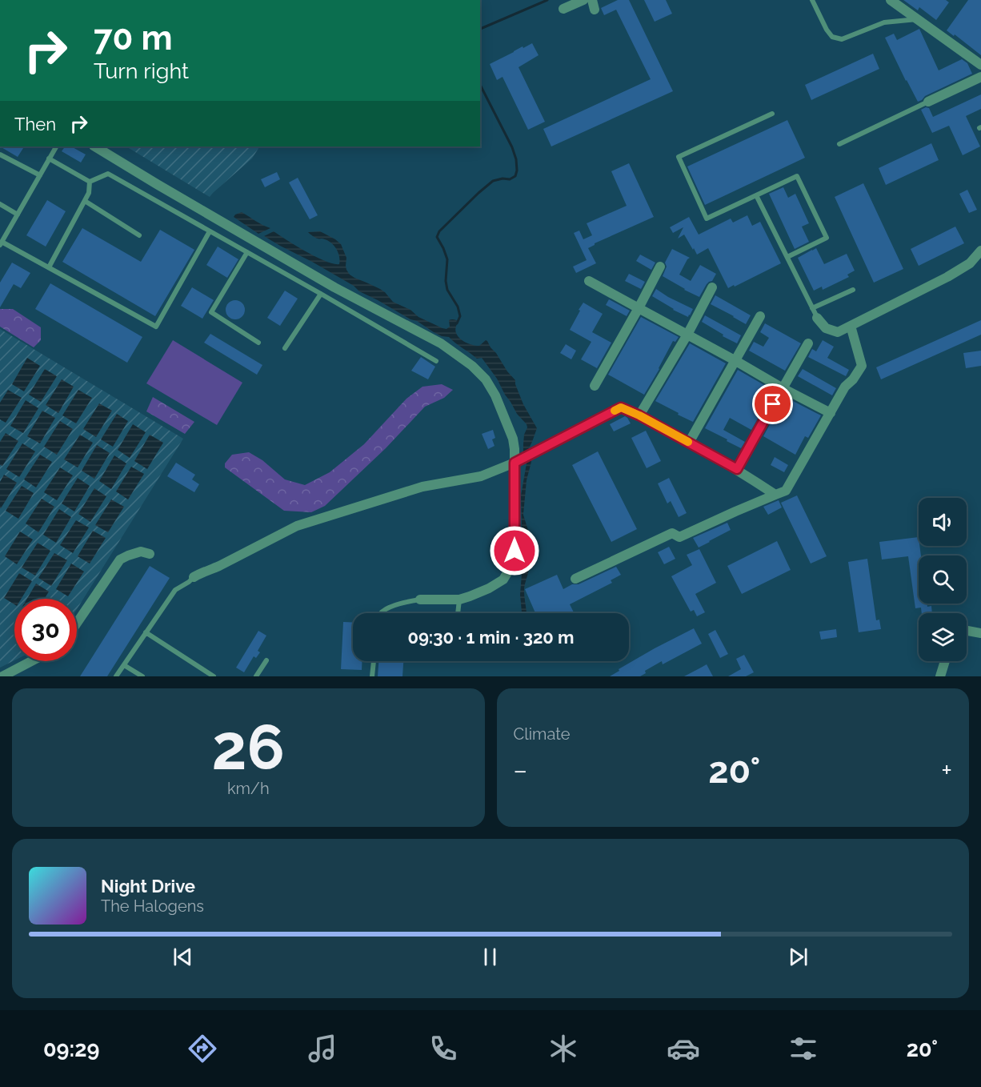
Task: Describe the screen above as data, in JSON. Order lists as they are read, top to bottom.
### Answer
{
  "page": {
    "turn": ["70 m", "Turn right"],
    "then": "Then",
    "limit": "30",
    "trip": "09:30 · 1 min · 320 m",
    "tile": [
      ["26", "km/h"],
      "Climate"
    ],
    "heat": ["−", "20°", "+"],
    "song": ["Night Drive", "The Halogens"],
    "tabs": ["09:29", "20°"]
  }
}
